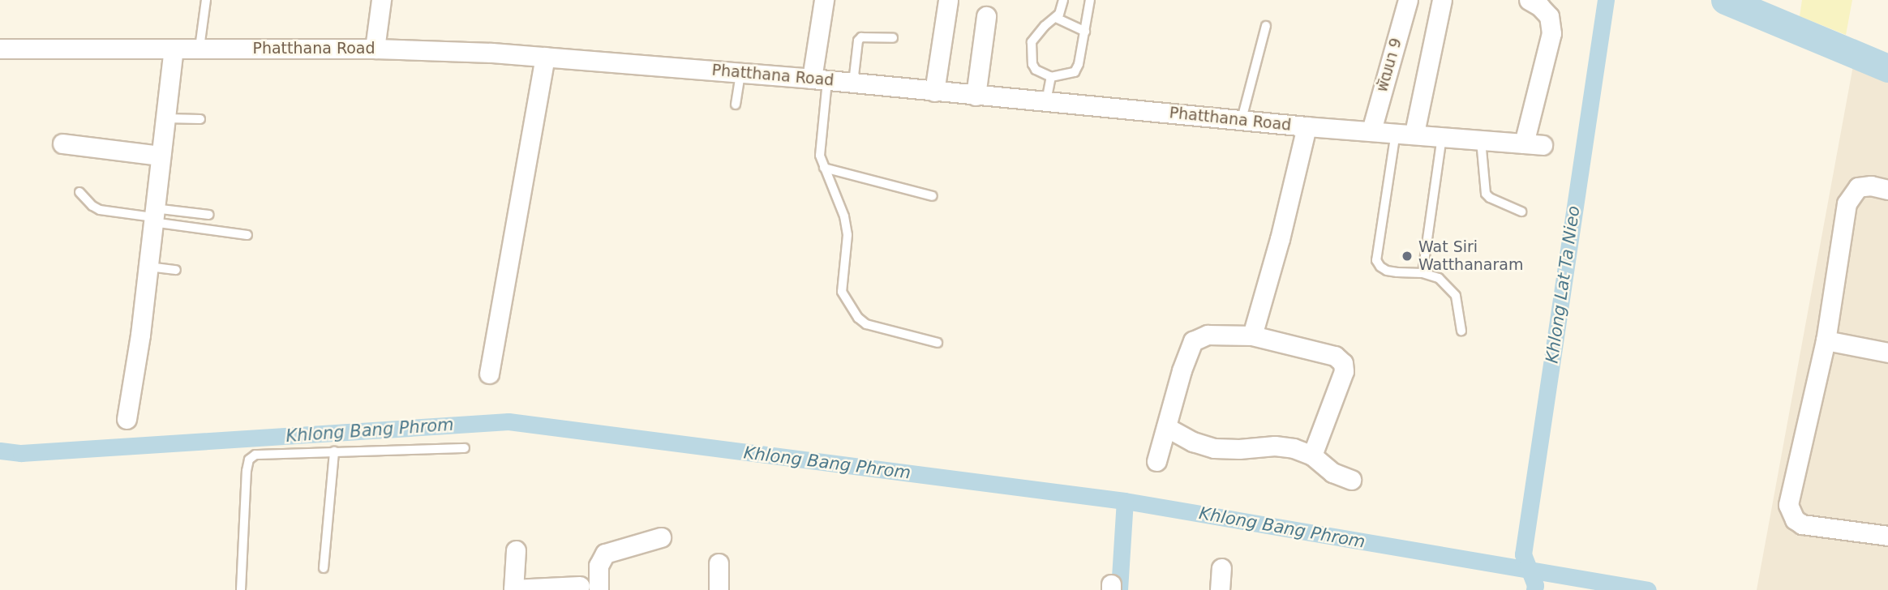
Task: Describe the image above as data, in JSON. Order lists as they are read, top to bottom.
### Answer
{
  "streets": {
    "street": ["Phatthana Road", "พัฒนา 9"]
  },
  "crossings": [
    ["Phatthana Road", "พัฒนา 9"]
  ],
  "water": ["Khlong Lat Ta Nieo", "Khlong Bang Phrom"],
  "places": ["Wat Siri Watthanaram"]
}
